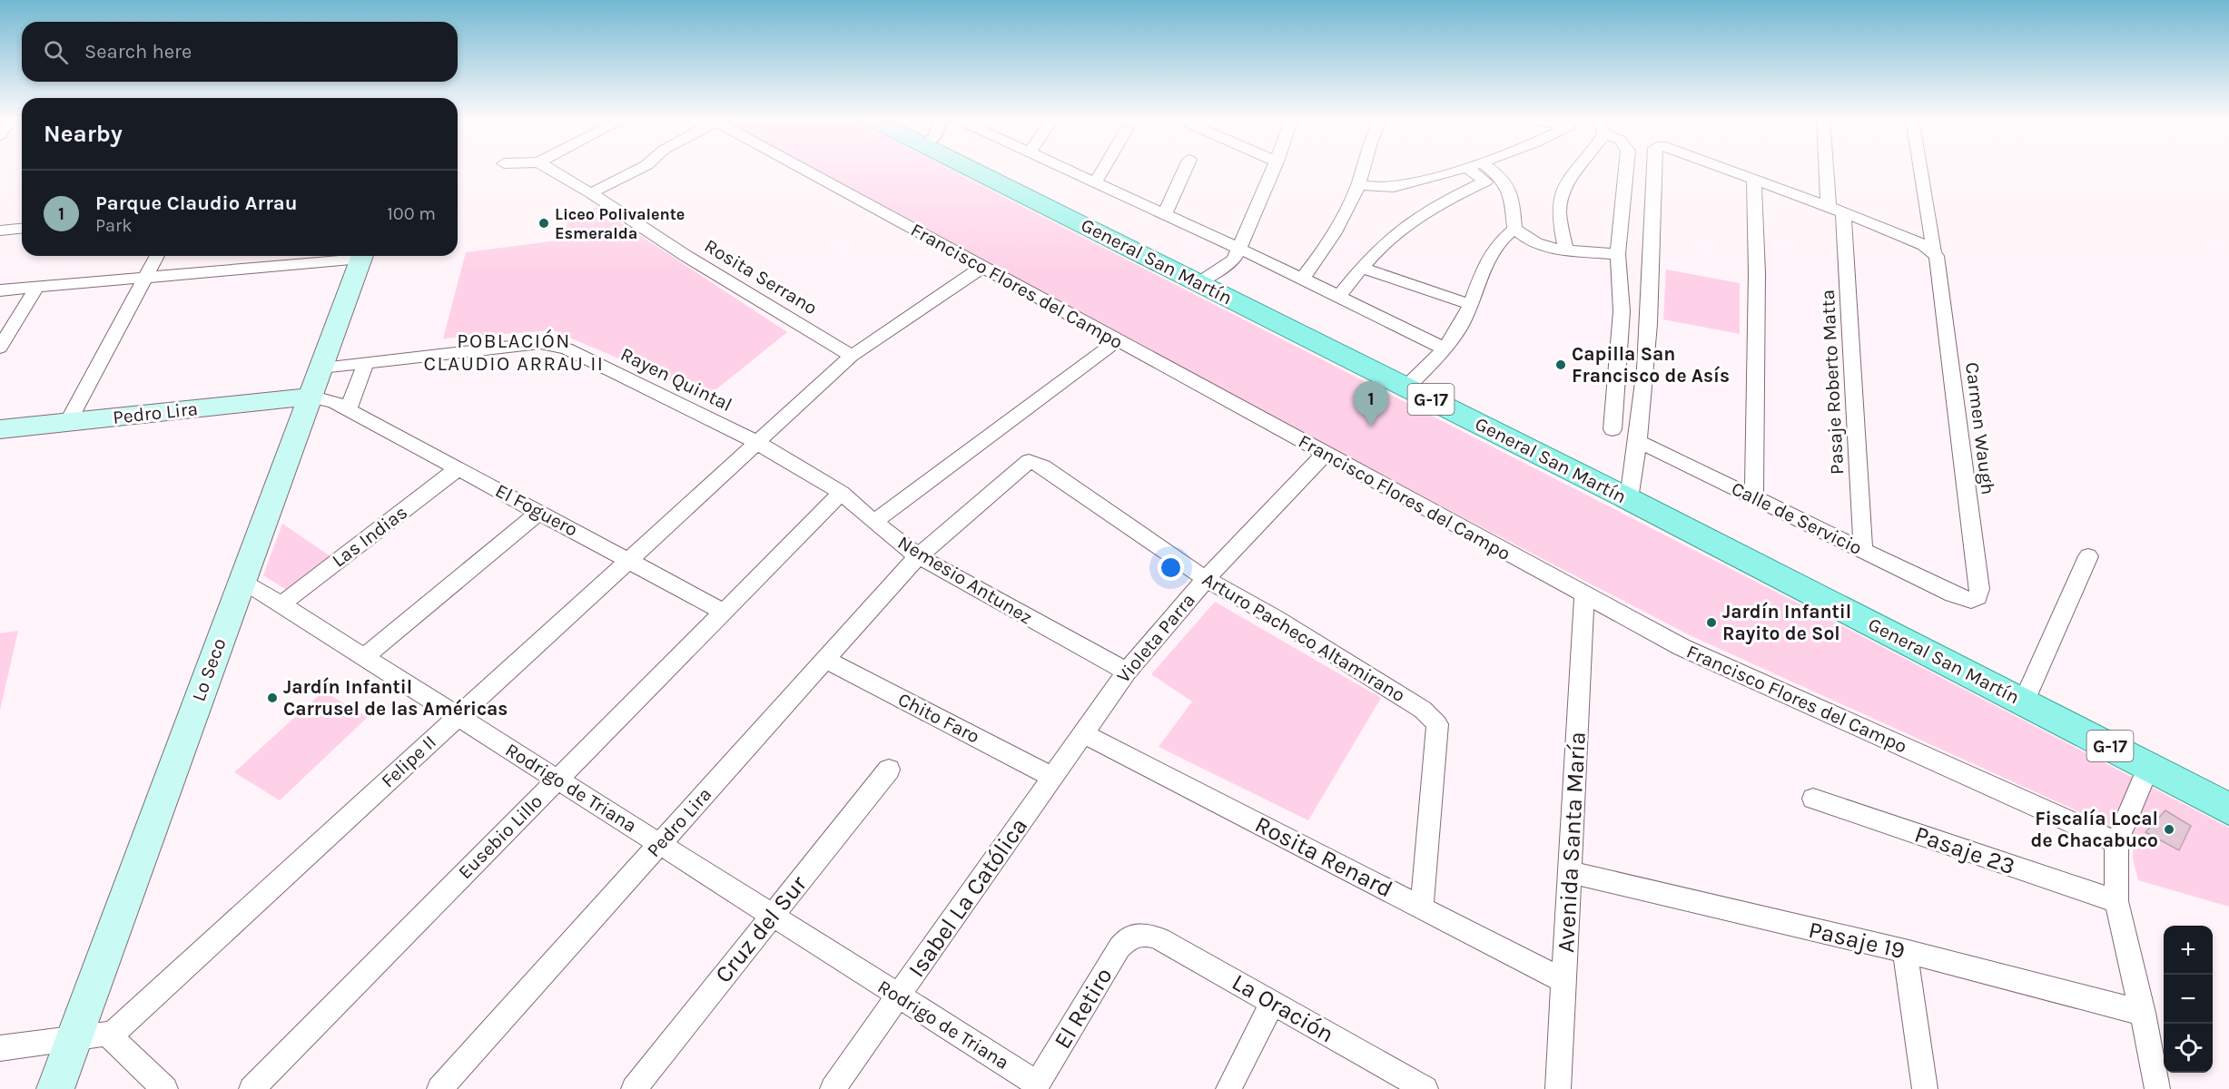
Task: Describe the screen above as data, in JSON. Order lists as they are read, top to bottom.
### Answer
{
  "streets": {
    "main road": [
      "General San Martín",
      "G-17",
      "Pedro Lira",
      "Lo Seco"
    ],
    "street": [
      "Rosita Serrano",
      "Francisco Flores del Campo",
      "Rayen Quintal",
      "Pasaje Roberto Matta",
      "Carmen Waugh",
      "El Foguero",
      "Calle de Servicio",
      "Las Indias",
      "Nemesio Antunez",
      "Arturo Pacheco Altamirano",
      "Violeta Parra",
      "Chito Faro",
      "Felipe II",
      "Rodrigo de Triana",
      "Eusebio Lillo",
      "Avenida Santa María",
      "Pasaje 23",
      "Rosita Renard",
      "Isabel La Católica",
      "Cruz del Sur",
      "Pasaje 19",
      "El Retiro",
      "La Oración"
    ]
  },
  "crossings": [
    ["Rosita Serrano", "Felipe II"],
    ["Francisco Flores del Campo", "Violeta Parra"],
    ["Francisco Flores del Campo", "Felipe II"],
    ["Francisco Flores del Campo", "Avenida Santa María"],
    ["Rayen Quintal", "Nemesio Antunez"],
    ["Rayen Quintal", "Lo Seco"],
    ["Rayen Quintal", "Felipe II"],
    ["Pasaje Roberto Matta", "Calle de Servicio"],
    ["Pedro Lira", "El Foguero"],
    ["Pedro Lira", "Nemesio Antunez"],
    ["Pedro Lira", "Arturo Pacheco Altamirano"],
    ["Pedro Lira", "Lo Seco"],
    ["Pedro Lira", "Chito Faro"],
    ["Pedro Lira", "Rodrigo de Triana"],
    ["Carmen Waugh", "Calle de Servicio"],
    ["El Foguero", "Las Indias"],
    ["El Foguero", "Lo Seco"],
    ["El Foguero", "Felipe II"],
    ["El Foguero", "Eusebio Lillo"],
    ["Las Indias", "Rodrigo de Triana"],
    ["Nemesio Antunez", "Arturo Pacheco Altamirano"],
    ["Nemesio Antunez", "Violeta Parra"],
    ["Nemesio Antunez", "Felipe II"],
    ["Nemesio Antunez", "Eusebio Lillo"],
    ["Arturo Pacheco Altamirano", "Violeta Parra"],
    ["Arturo Pacheco Altamirano", "Rosita Renard"],
    ["Violeta Parra", "Rosita Renard"],
    ["Violeta Parra", "Isabel La Católica"],
    ["Lo Seco", "Rodrigo de Triana"],
    ["Chito Faro", "Isabel La Católica"],
    ["Felipe II", "Rodrigo de Triana"],
    ["Rodrigo de Triana", "Eusebio Lillo"],
    ["Rodrigo de Triana", "Isabel La Católica"],
    ["Rodrigo de Triana", "Cruz del Sur"],
    ["Rodrigo de Triana", "El Retiro"],
    ["Avenida Santa María", "Rosita Renard"],
    ["Avenida Santa María", "Pasaje 19"],
    ["Rosita Renard", "Isabel La Católica"],
    ["El Retiro", "La Oración"]
  ],
  "districts": ["POBLACIÓN CLAUDIO ARRAU II"],
  "places": [
    "Liceo Polivalente Esmeralda",
    "Capilla San Francisco de Asís",
    "Jardín Infantil Rayito de Sol",
    "Jardín Infantil Carrusel de las Américas",
    "Fiscalía Local de Chacabuco"
  ],
  "page": {
    "search": "Search here",
    "heading": "Nearby",
    "list": [
      {
        "mark": "1",
        "name": "Parque Claudio Arrau",
        "note": "Park",
        "value": "100 m"
      }
    ],
    "pins": "1",
    "map_buttons": ["+", "−"]
  }
}
